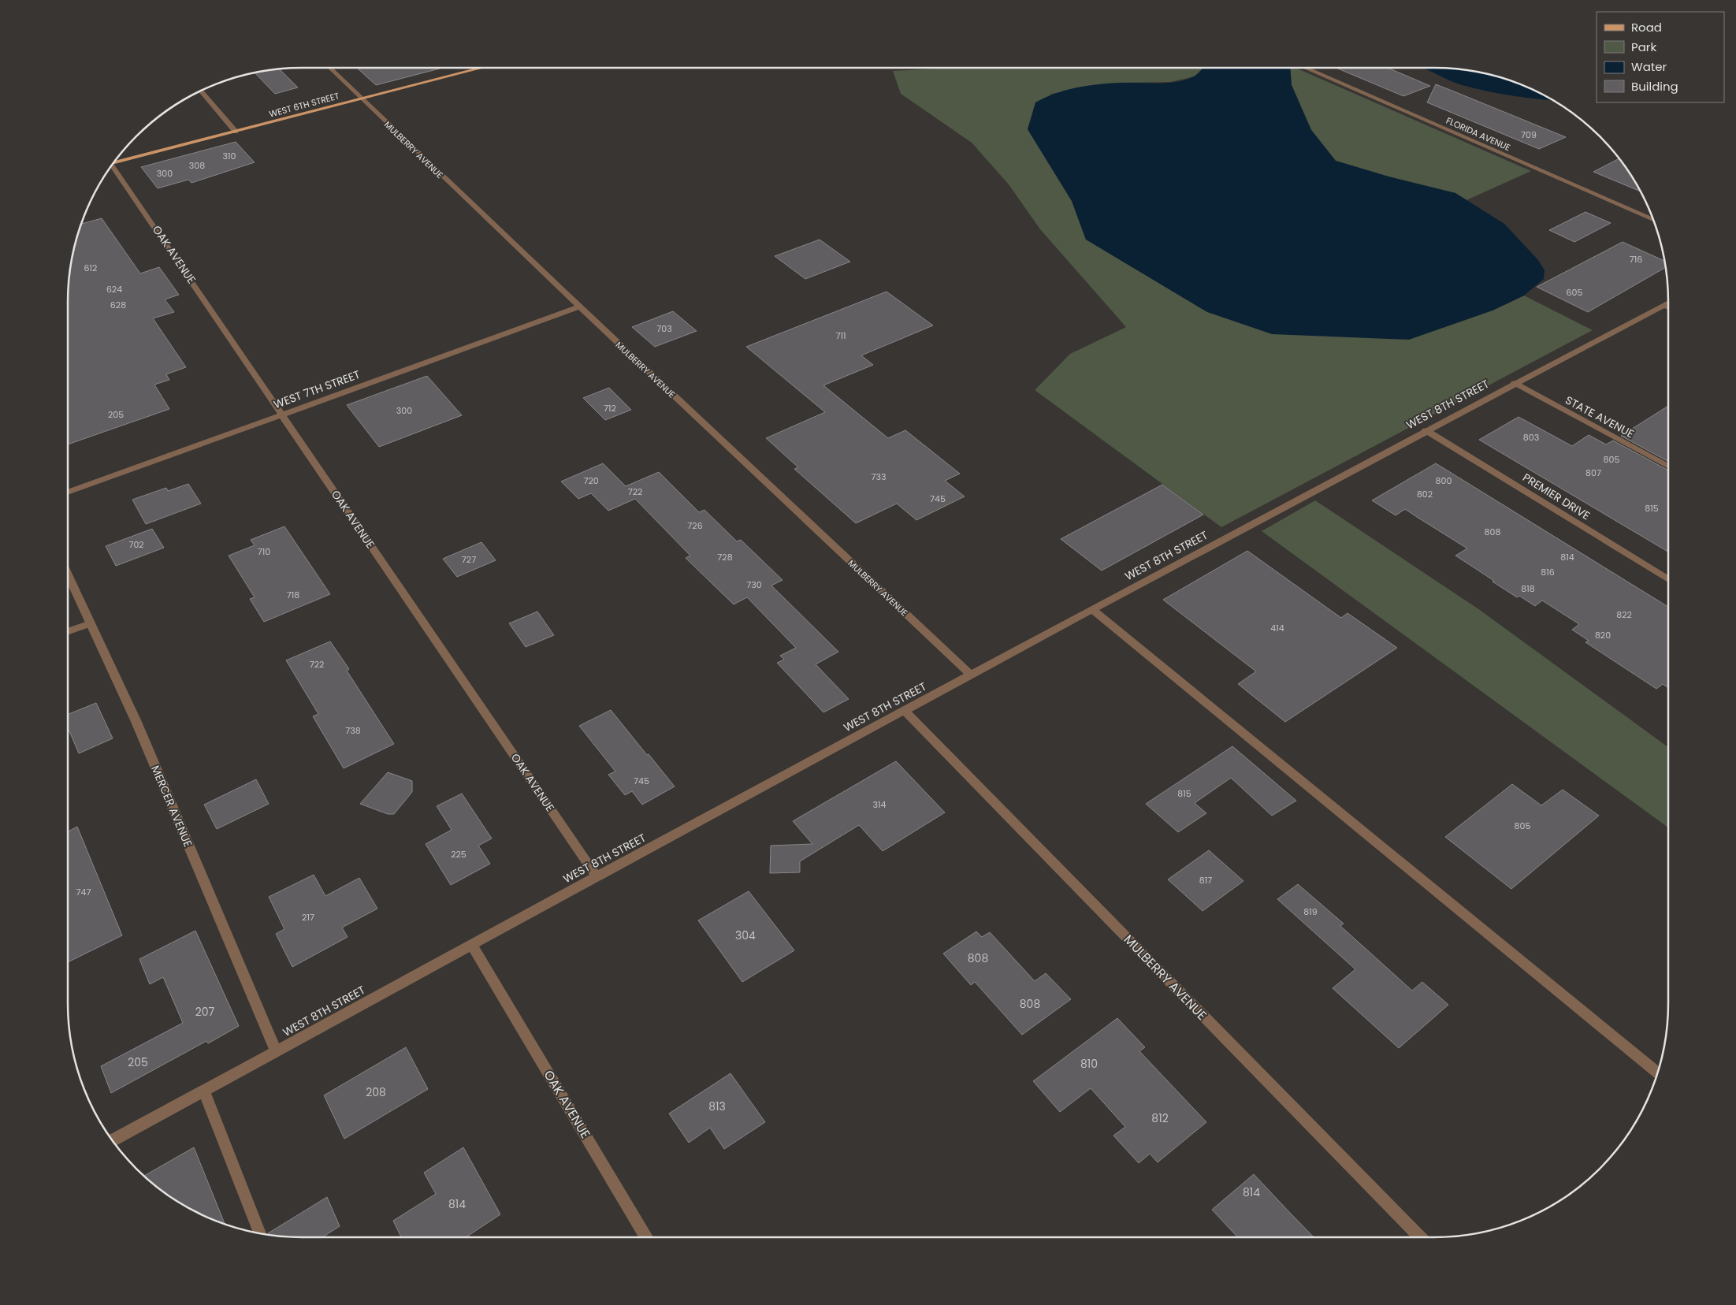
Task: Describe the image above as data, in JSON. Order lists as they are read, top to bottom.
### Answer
{
  "streets": {
    "main road": ["WEST 6TH STREET"],
    "street": [
      "FLORIDA AVENUE",
      "MULBERRY AVENUE",
      "OAK AVENUE",
      "WEST 7TH STREET",
      "WEST 8TH STREET",
      "STATE AVENUE",
      "PREMIER DRIVE",
      "MERCER AVENUE"
    ]
  },
  "crossings": [
    ["WEST 6TH STREET", "MULBERRY AVENUE"],
    ["MULBERRY AVENUE", "WEST 7TH STREET"],
    ["MULBERRY AVENUE", "WEST 8TH STREET"],
    ["OAK AVENUE", "WEST 7TH STREET"],
    ["OAK AVENUE", "WEST 8TH STREET"],
    ["WEST 8TH STREET", "STATE AVENUE"],
    ["WEST 8TH STREET", "PREMIER DRIVE"],
    ["WEST 8TH STREET", "MERCER AVENUE"]
  ],
  "house_numbers": [
    "709",
    "310",
    "308",
    "300",
    "716",
    "612",
    "624",
    "605",
    "628",
    "703",
    "711",
    "712",
    "300",
    "205",
    "803",
    "805",
    "807",
    "733",
    "720",
    "800",
    "722",
    "802",
    "745",
    "815",
    "726",
    "808",
    "702",
    "710",
    "728",
    "814",
    "727",
    "816",
    "730",
    "818",
    "718",
    "822",
    "414",
    "820",
    "722",
    "738",
    "745",
    "815",
    "314",
    "805",
    "225",
    "817",
    "747",
    "819",
    "217",
    "304",
    "808",
    "808",
    "207",
    "205",
    "810",
    "208",
    "813",
    "812",
    "814",
    "814"
  ],
  "legend": [
    "Road",
    "Park",
    "Water",
    "Building"
  ]
}
